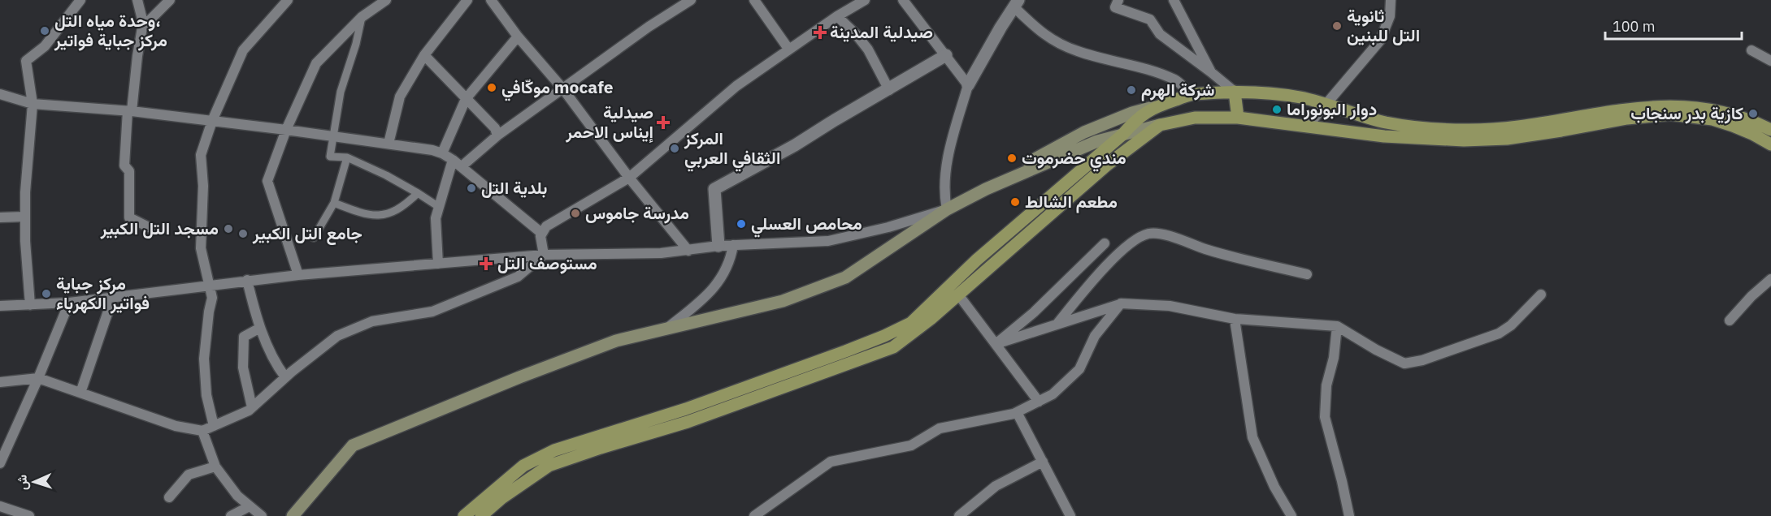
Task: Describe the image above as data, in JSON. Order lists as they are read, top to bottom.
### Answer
{
  "places": {
    "other": [
      "ثانوية التل للبنين",
      "وحدة مياه التل، مركز جباية فواتير",
      "موكّافي mocafe",
      "شركة الهرم",
      "دوار البونوراما",
      "كازية بدر سنجاب",
      "المركز الثقافي العربي",
      "مندي حضرموت",
      "بلدية التل",
      "مطعم الشالط",
      "مدرسة جاموس",
      "محامص العسلي",
      "مسجد التل الكبير",
      "جامع التل الكبير",
      "مركز جباية فواتير الكهرباء"
    ],
    "health": ["صيدلية المدينة", "صيدلية إيناس الاحمر", "مستوصف التل"]
  },
  "scale_bar": "100 m",
  "north": "left"
}
